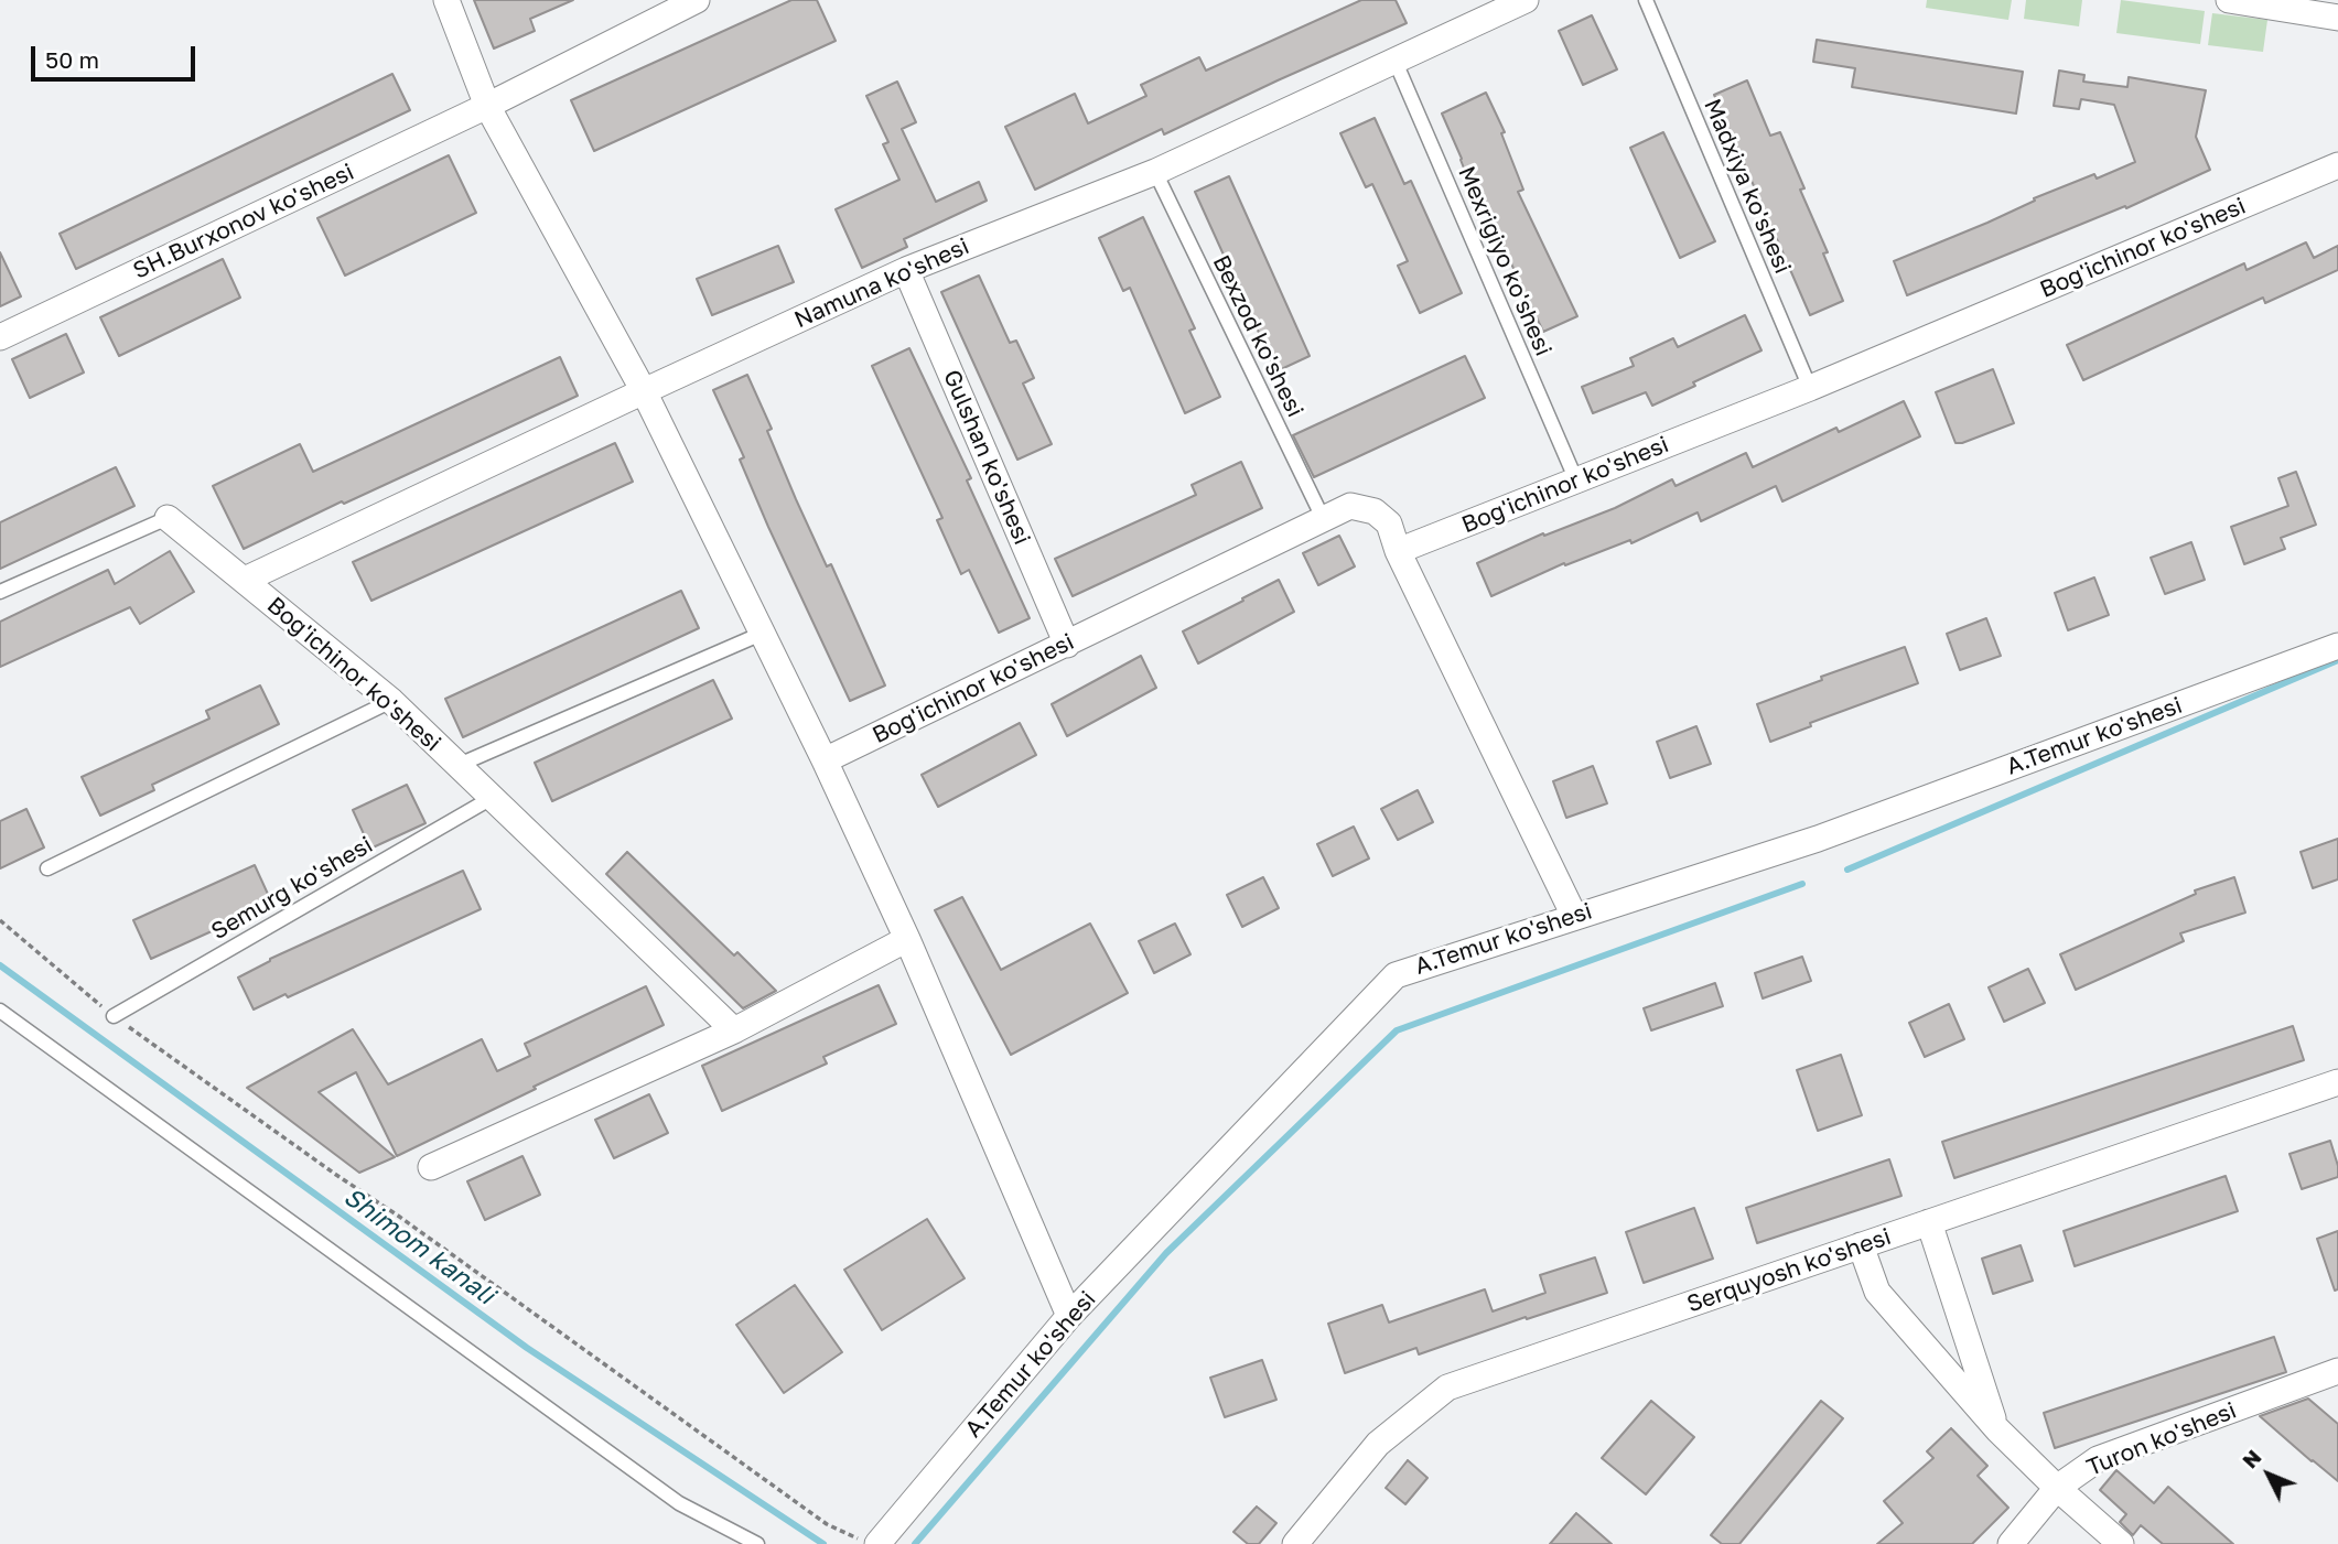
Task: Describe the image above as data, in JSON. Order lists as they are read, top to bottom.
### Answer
{
  "streets": {
    "street": [
      "SH.Burxonov ko'shesi",
      "Bog'ichinor ko'shesi",
      "Namuna ko'shesi",
      "Gulshan ko'shesi",
      "A.Temur ko'shesi",
      "Serquyosh ko'shesi",
      "Turon ko'shesi"
    ],
    "lane": [
      "Madxiya ko'shesi",
      "Mexrigiyo ko'shesi",
      "Bexzod ko'shesi",
      "Semurg ko'shesi"
    ]
  },
  "crossings": [
    ["Madxiya ko'shesi", "Bog'ichinor ko'shesi"],
    ["Bog'ichinor ko'shesi", "Mexrigiyo ko'shesi"],
    ["Bog'ichinor ko'shesi", "Namuna ko'shesi"],
    ["Bog'ichinor ko'shesi", "Bexzod ko'shesi"],
    ["Bog'ichinor ko'shesi", "Gulshan ko'shesi"],
    ["Bog'ichinor ko'shesi", "Semurg ko'shesi"],
    ["Mexrigiyo ko'shesi", "Namuna ko'shesi"],
    ["Namuna ko'shesi", "Bexzod ko'shesi"],
    ["Namuna ko'shesi", "Gulshan ko'shesi"]
  ],
  "water": ["Shimom kanali"],
  "scale_bar": "50 m",
  "north": "top left"
}
